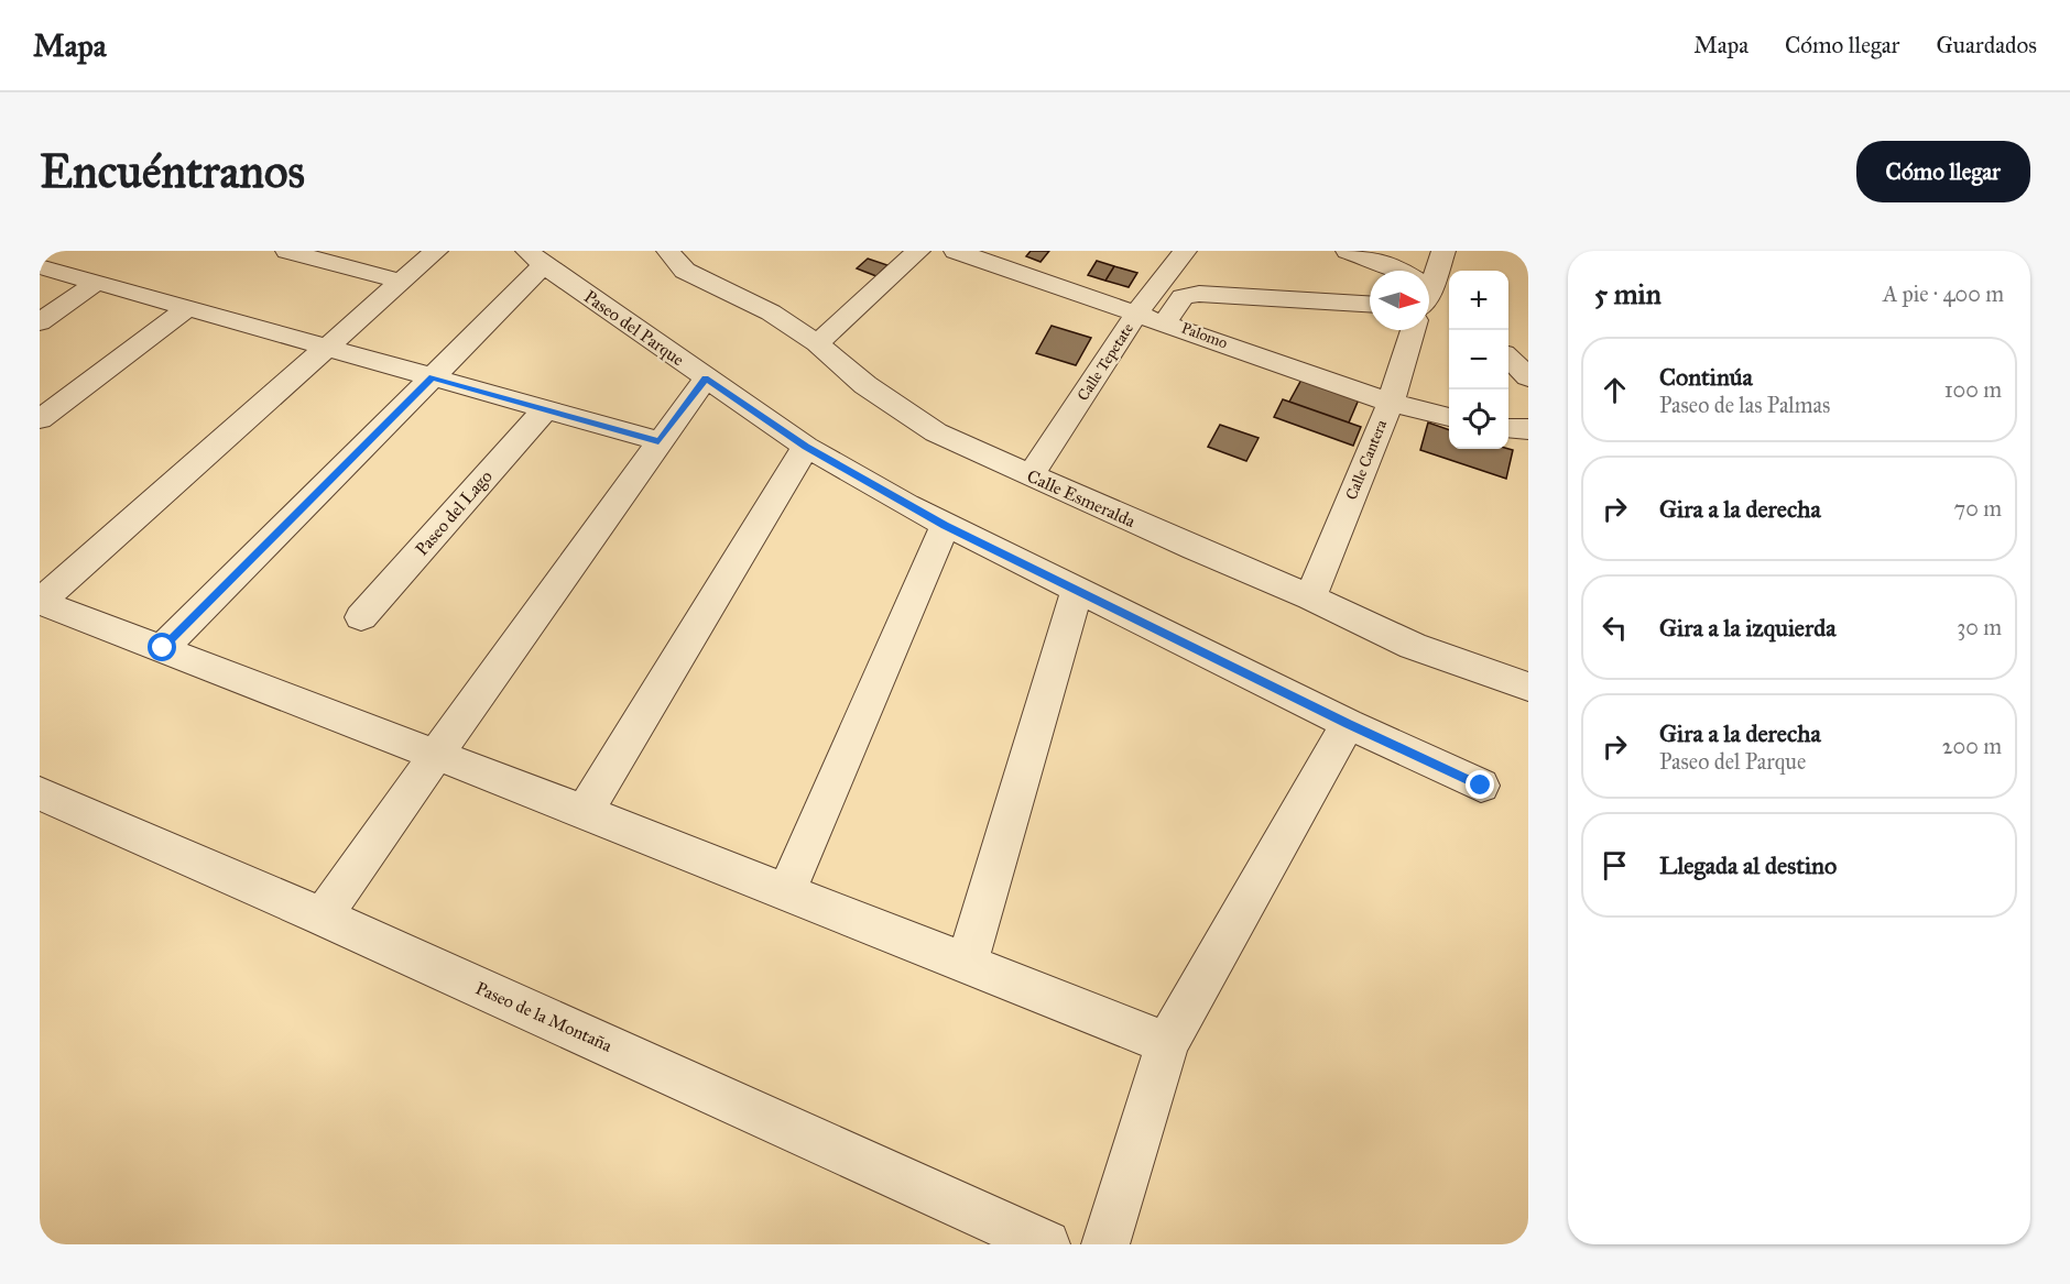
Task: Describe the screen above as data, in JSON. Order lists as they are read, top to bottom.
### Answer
{
  "streets": {
    "street": [
      "Paseo del Parque",
      "Palomo",
      "Calle Tepetate",
      "Calle Cantera",
      "Calle Esmeralda",
      "Paseo del Lago",
      "Paseo de la Montaña"
    ]
  },
  "crossings": [
    ["Palomo", "Calle Tepetate"],
    ["Palomo", "Calle Cantera"],
    ["Calle Tepetate", "Calle Esmeralda"],
    ["Calle Cantera", "Calle Esmeralda"]
  ],
  "north": "right",
  "page": {
    "header": "Mapa",
    "nav": ["Mapa", "Cómo llegar", "Guardados"],
    "buttons": "Cómo llegar",
    "title": "Encuéntranos",
    "heading": ["5 min", "A pie · 400 m"],
    "map_buttons": ["+", "−"],
    "list": [
      ["Continúa", "Paseo de las Palmas", "100 m"],
      ["Gira a la derecha", "70 m"],
      ["Gira a la izquierda", "30 m"],
      ["Gira a la derecha", "Paseo del Parque", "200 m"],
      "Llegada al destino"
    ]
  }
}
